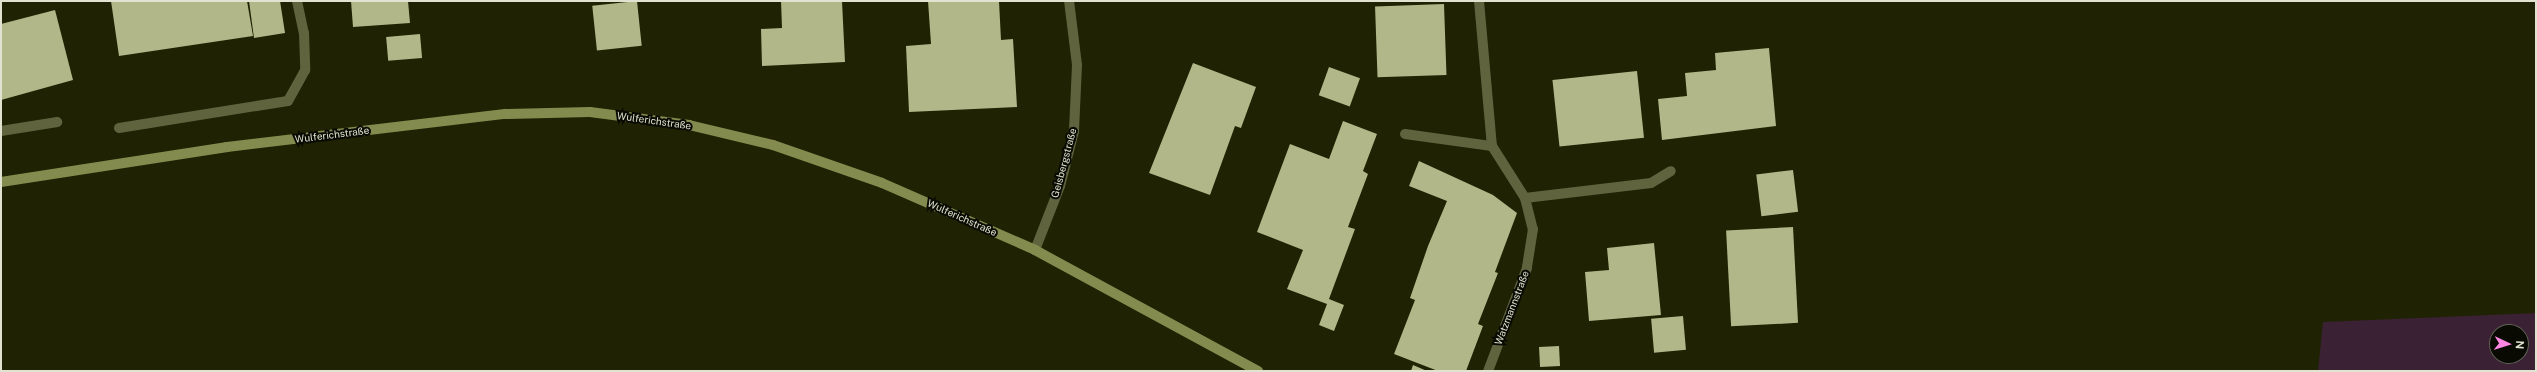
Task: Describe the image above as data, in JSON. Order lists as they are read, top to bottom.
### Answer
{
  "streets": {
    "main road": ["Wulferichstraße"],
    "street": ["Geisbergstraße", "Watzmannstraße"]
  },
  "crossings": [
    ["Wulferichstraße", "Geisbergstraße"]
  ],
  "north": "right"
}
